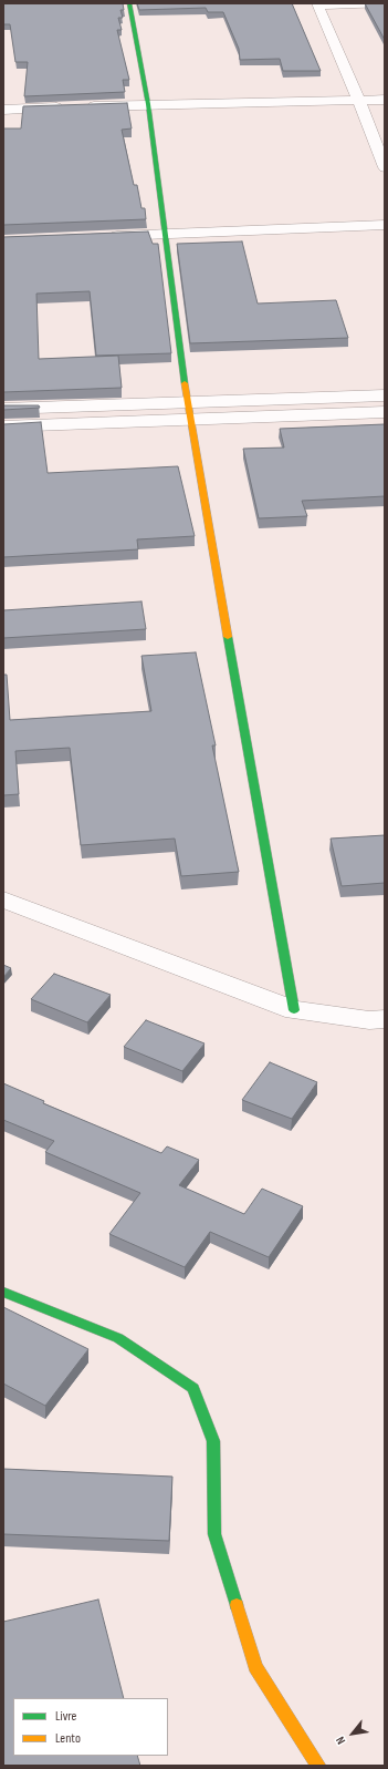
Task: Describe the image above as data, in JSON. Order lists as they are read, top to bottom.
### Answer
{
  "legend": ["Livre", "Lento"],
  "north": "bottom left"
}
